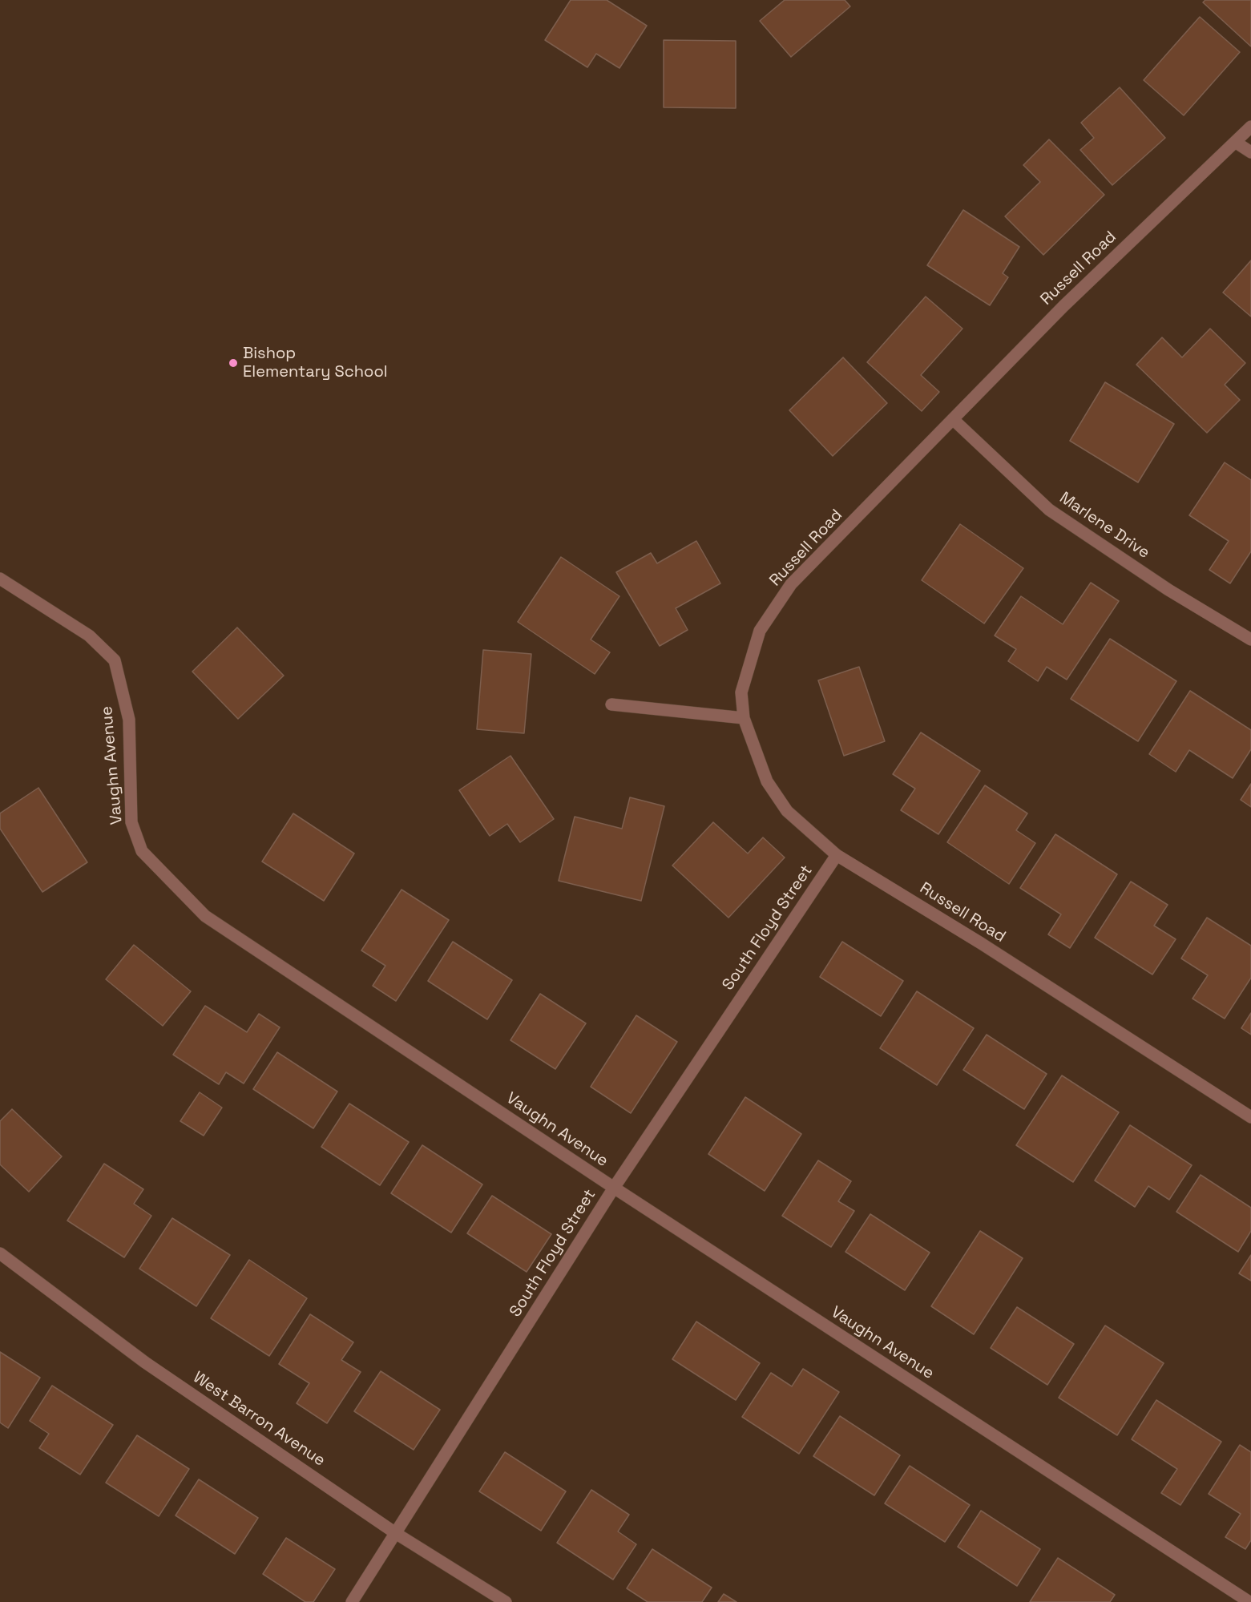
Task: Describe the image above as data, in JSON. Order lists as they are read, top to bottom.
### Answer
{
  "streets": {
    "street": [
      "Russell Road",
      "Marlene Drive",
      "Vaughn Avenue",
      "South Floyd Street",
      "West Barron Avenue"
    ]
  },
  "crossings": [
    ["Russell Road", "Marlene Drive"],
    ["Russell Road", "South Floyd Street"],
    ["Vaughn Avenue", "South Floyd Street"],
    ["South Floyd Street", "West Barron Avenue"]
  ],
  "places": ["Bishop Elementary School"]
}
